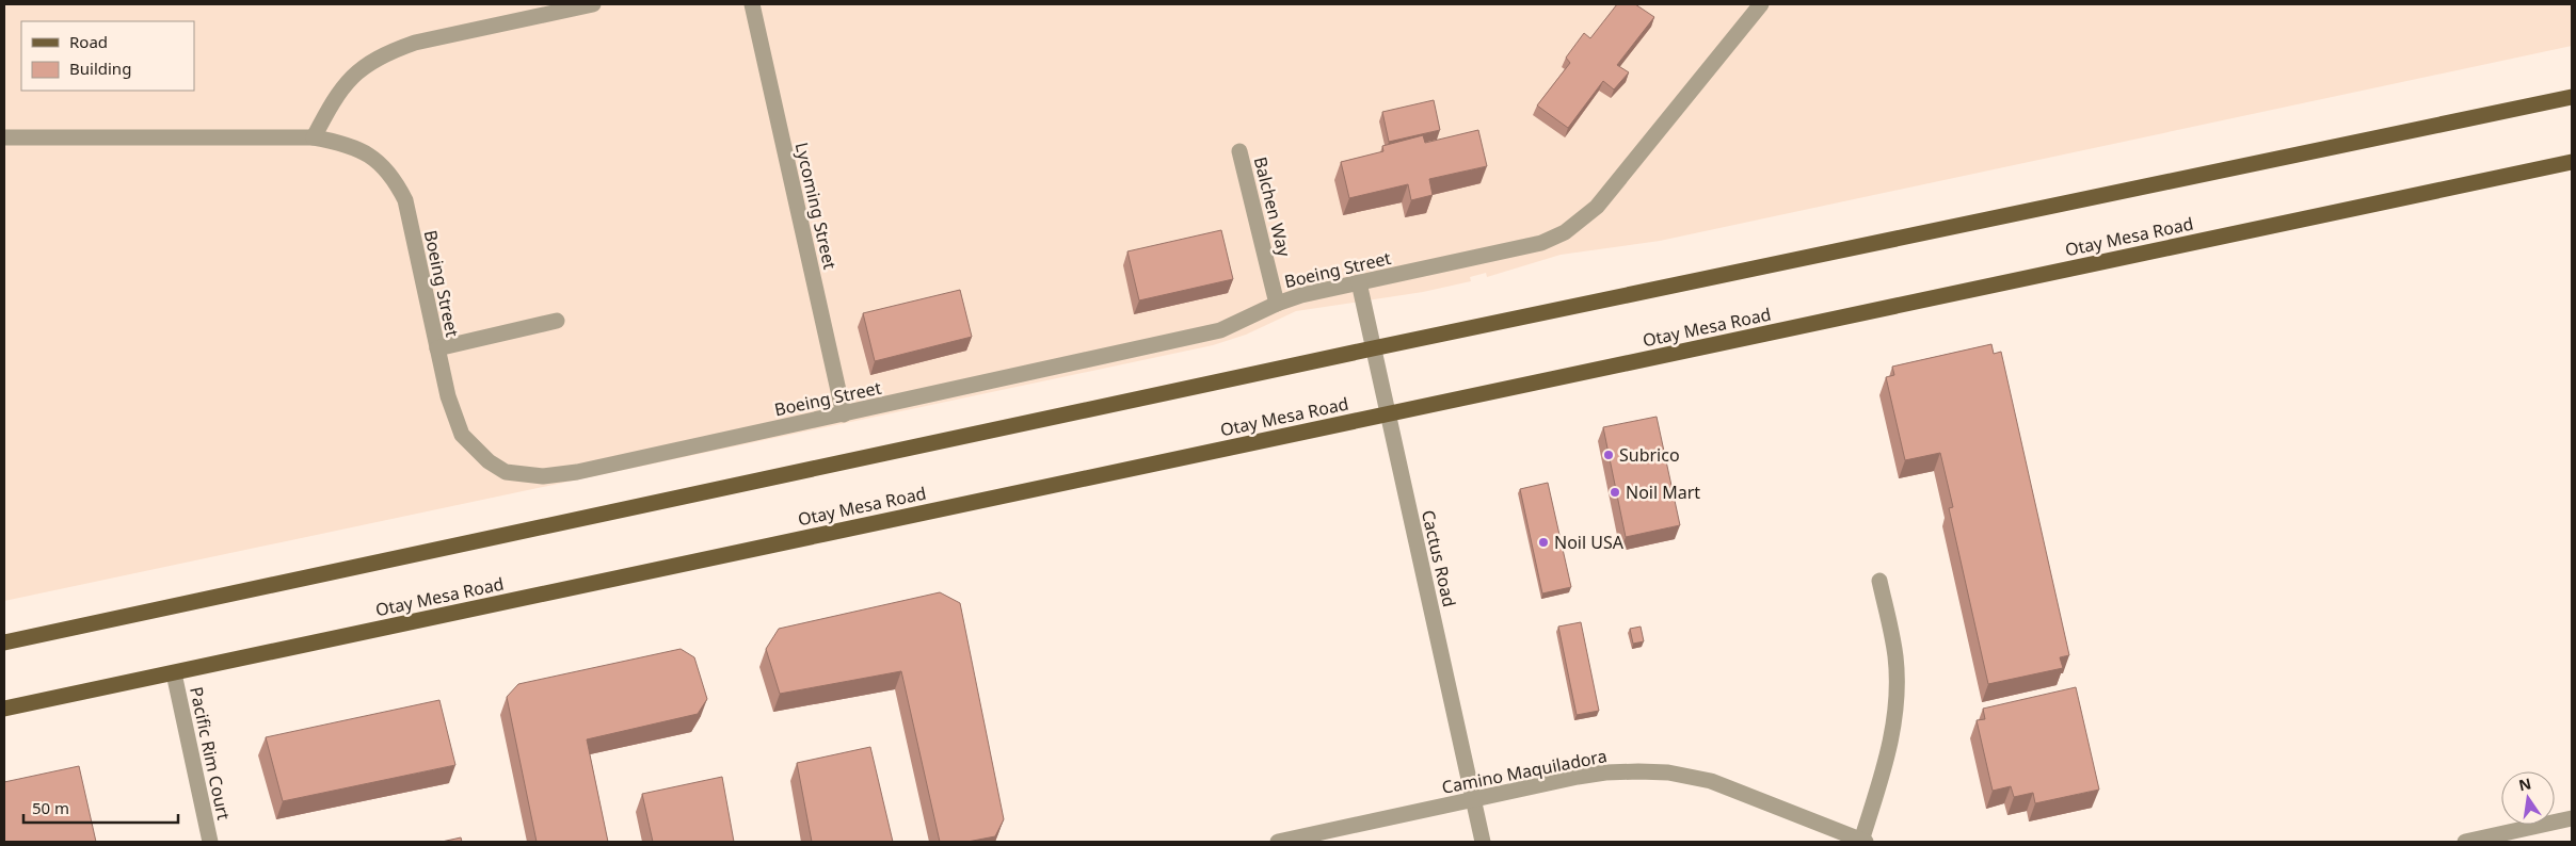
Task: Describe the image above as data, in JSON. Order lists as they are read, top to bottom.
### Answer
{
  "streets": {
    "main road": ["Otay Mesa Road"],
    "street": [
      "Lycoming Street",
      "Balchen Way",
      "Boeing Street",
      "Cactus Road",
      "Pacific Rim Court",
      "Camino Maquiladora"
    ]
  },
  "crossings": [
    ["Lycoming Street", "Boeing Street"],
    ["Balchen Way", "Boeing Street"],
    ["Otay Mesa Road", "Cactus Road"],
    ["Otay Mesa Road", "Pacific Rim Court"],
    ["Boeing Street", "Cactus Road"],
    ["Cactus Road", "Camino Maquiladora"]
  ],
  "places": ["Subrico", "Noil Mart", "Noil USA"],
  "legend": ["Road", "Building"],
  "scale_bar": "50 m",
  "north": "top"
}
